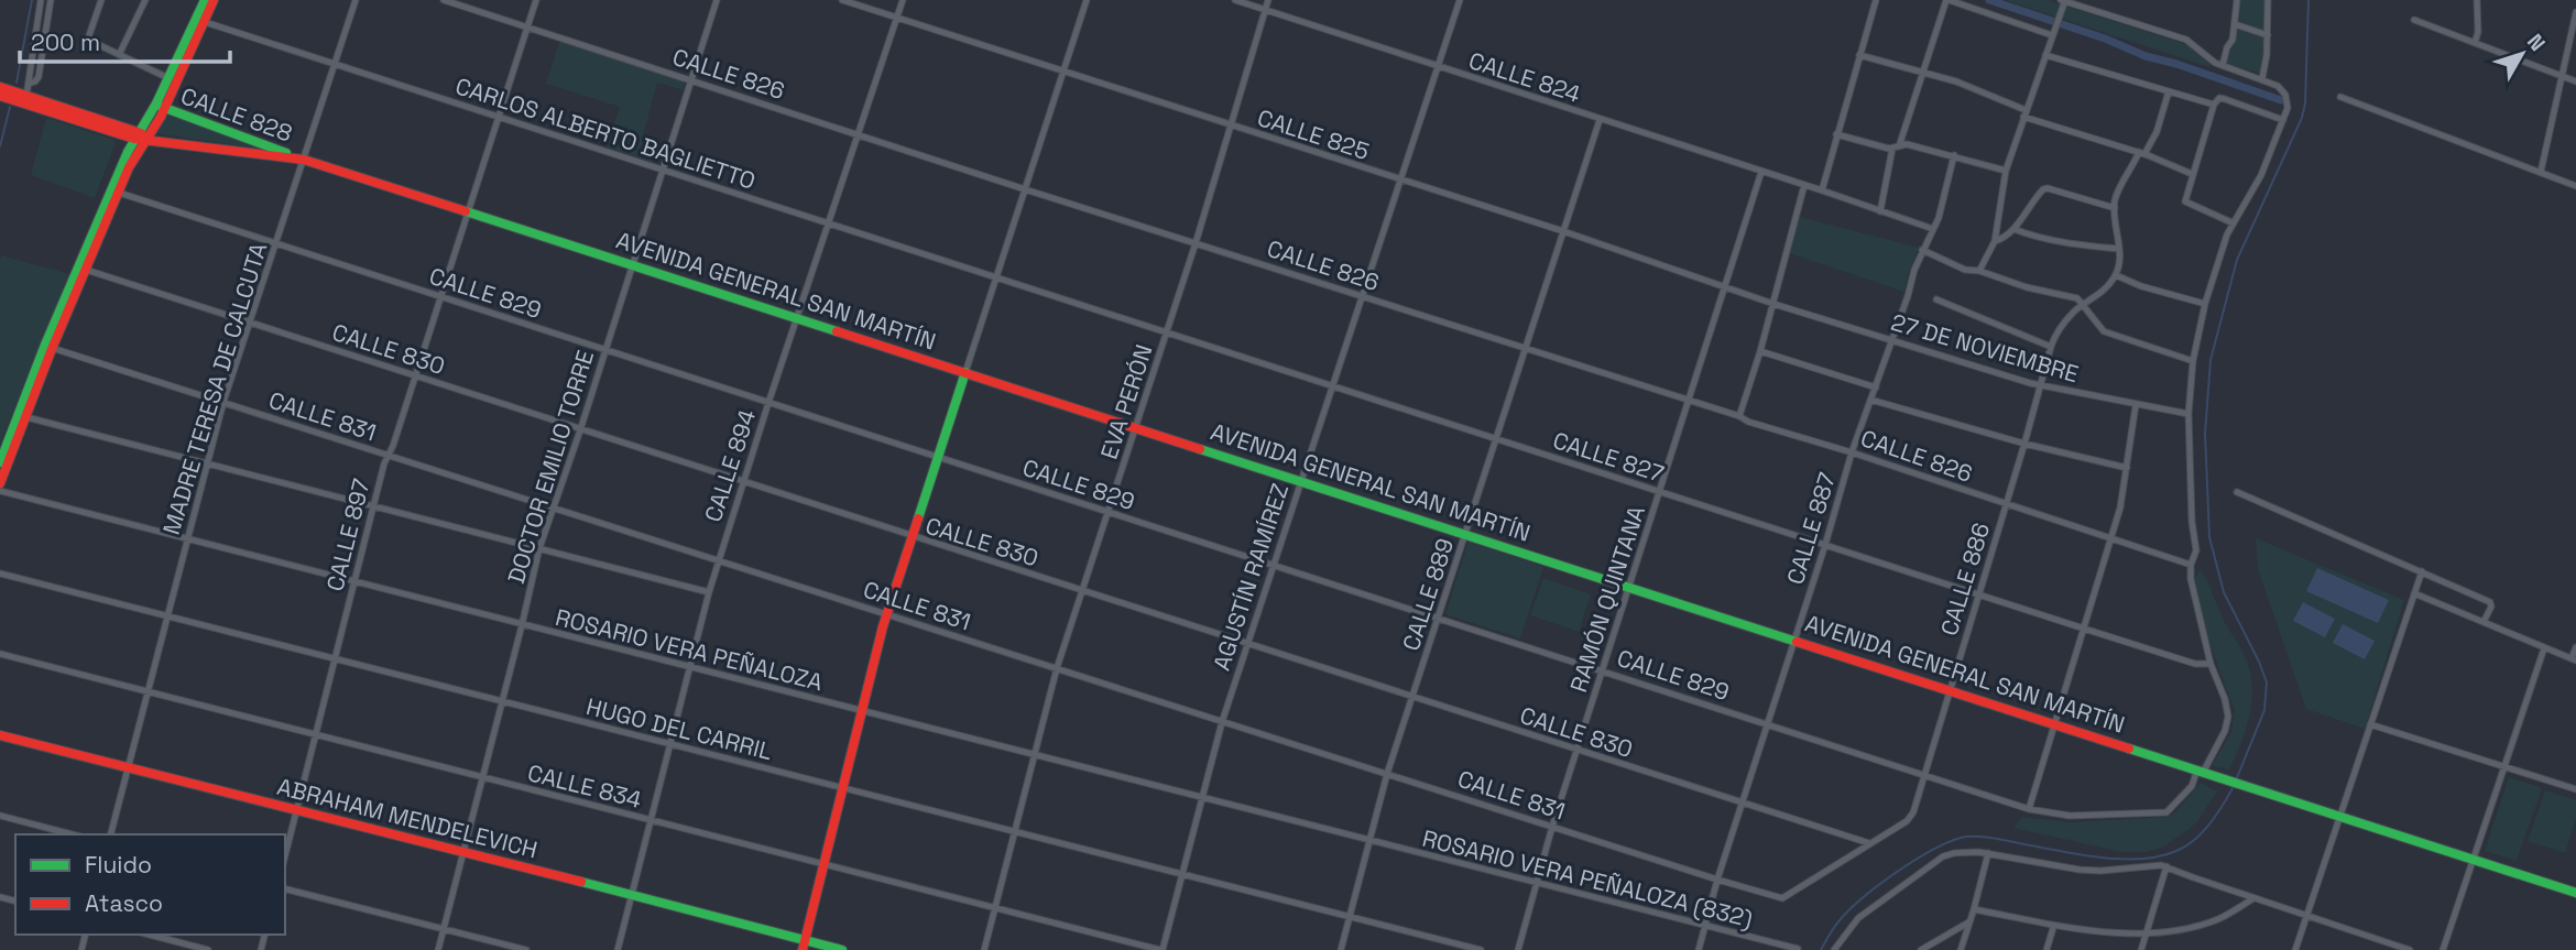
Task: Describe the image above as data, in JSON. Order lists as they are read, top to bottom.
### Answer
{
  "streets": {
    "main road": ["CALLE 828", "AVENIDA GENERAL SAN MARTÍN", "ABRAHAM MENDELEVICH"],
    "street": [
      "CALLE 826",
      "CALLE 824",
      "CARLOS ALBERTO BAGLIETTO",
      "CALLE 825",
      "CALLE 829",
      "27 DE NOVIEMBRE",
      "CALLE 830",
      "MADRE TERESA DE CALCUTA",
      "EVA PERÓN",
      "CALLE 831",
      "CALLE 827",
      "CALLE 894",
      "DOCTOR EMILIO TORRE",
      "CALLE 887",
      "CALLE 897",
      "AGUSTÍN RAMÍREZ",
      "CALLE 886",
      "CALLE 889",
      "RAMÓN QUINTANA",
      "ROSARIO VERA PEÑALOZA",
      "HUGO DEL CARRIL",
      "CALLE 834",
      "ROSARIO VERA PEÑALOZA (832)"
    ]
  },
  "crossings": [
    ["CALLE 826", "CALLE 829"],
    ["CALLE 826", "EVA PERÓN"],
    ["CALLE 826", "CALLE 894"],
    ["CALLE 826", "DOCTOR EMILIO TORRE"],
    ["CALLE 826", "CALLE 887"],
    ["CALLE 826", "CALLE 897"],
    ["CALLE 826", "AGUSTÍN RAMÍREZ"],
    ["CALLE 826", "CALLE 886"],
    ["CALLE 826", "CALLE 889"],
    ["CALLE 826", "RAMÓN QUINTANA"],
    ["CALLE 824", "EVA PERÓN"],
    ["CALLE 824", "AGUSTÍN RAMÍREZ"],
    ["CALLE 824", "CALLE 889"],
    ["CALLE 824", "RAMÓN QUINTANA"],
    ["CALLE 828", "AVENIDA GENERAL SAN MARTÍN"],
    ["CALLE 828", "MADRE TERESA DE CALCUTA"],
    ["CARLOS ALBERTO BAGLIETTO", "MADRE TERESA DE CALCUTA"],
    ["CARLOS ALBERTO BAGLIETTO", "CALLE 827"],
    ["CARLOS ALBERTO BAGLIETTO", "CALLE 894"],
    ["CARLOS ALBERTO BAGLIETTO", "DOCTOR EMILIO TORRE"],
    ["CARLOS ALBERTO BAGLIETTO", "CALLE 897"],
    ["CALLE 825", "27 DE NOVIEMBRE"],
    ["CALLE 825", "EVA PERÓN"],
    ["CALLE 825", "CALLE 894"],
    ["CALLE 825", "AGUSTÍN RAMÍREZ"],
    ["CALLE 825", "CALLE 889"],
    ["CALLE 825", "RAMÓN QUINTANA"],
    ["AVENIDA GENERAL SAN MARTÍN", "CALLE 829"],
    ["AVENIDA GENERAL SAN MARTÍN", "MADRE TERESA DE CALCUTA"],
    ["AVENIDA GENERAL SAN MARTÍN", "EVA PERÓN"],
    ["AVENIDA GENERAL SAN MARTÍN", "CALLE 894"],
    ["AVENIDA GENERAL SAN MARTÍN", "DOCTOR EMILIO TORRE"],
    ["AVENIDA GENERAL SAN MARTÍN", "CALLE 887"],
    ["AVENIDA GENERAL SAN MARTÍN", "CALLE 897"],
    ["AVENIDA GENERAL SAN MARTÍN", "AGUSTÍN RAMÍREZ"],
    ["AVENIDA GENERAL SAN MARTÍN", "CALLE 886"],
    ["AVENIDA GENERAL SAN MARTÍN", "CALLE 889"],
    ["AVENIDA GENERAL SAN MARTÍN", "RAMÓN QUINTANA"],
    ["CALLE 829", "27 DE NOVIEMBRE"],
    ["CALLE 829", "MADRE TERESA DE CALCUTA"],
    ["CALLE 829", "EVA PERÓN"],
    ["CALLE 829", "CALLE 827"],
    ["CALLE 829", "CALLE 894"],
    ["CALLE 829", "DOCTOR EMILIO TORRE"],
    ["CALLE 829", "CALLE 887"],
    ["CALLE 829", "CALLE 897"],
    ["CALLE 829", "AGUSTÍN RAMÍREZ"],
    ["CALLE 829", "CALLE 886"],
    ["CALLE 829", "CALLE 889"],
    ["CALLE 829", "RAMÓN QUINTANA"],
    ["27 DE NOVIEMBRE", "CALLE 887"],
    ["27 DE NOVIEMBRE", "CALLE 886"],
    ["CALLE 830", "MADRE TERESA DE CALCUTA"],
    ["CALLE 830", "EVA PERÓN"],
    ["CALLE 830", "CALLE 894"],
    ["CALLE 830", "DOCTOR EMILIO TORRE"],
    ["CALLE 830", "CALLE 887"],
    ["CALLE 830", "CALLE 897"],
    ["CALLE 830", "AGUSTÍN RAMÍREZ"],
    ["CALLE 830", "CALLE 886"],
    ["CALLE 830", "CALLE 889"],
    ["CALLE 830", "RAMÓN QUINTANA"],
    ["MADRE TERESA DE CALCUTA", "CALLE 831"],
    ["MADRE TERESA DE CALCUTA", "ROSARIO VERA PEÑALOZA"],
    ["MADRE TERESA DE CALCUTA", "HUGO DEL CARRIL"],
    ["MADRE TERESA DE CALCUTA", "CALLE 834"],
    ["MADRE TERESA DE CALCUTA", "ABRAHAM MENDELEVICH"],
    ["EVA PERÓN", "CALLE 831"],
    ["EVA PERÓN", "CALLE 827"],
    ["EVA PERÓN", "ROSARIO VERA PEÑALOZA"],
    ["EVA PERÓN", "HUGO DEL CARRIL"],
    ["EVA PERÓN", "CALLE 834"],
    ["CALLE 831", "CALLE 894"],
    ["CALLE 831", "DOCTOR EMILIO TORRE"],
    ["CALLE 831", "CALLE 887"],
    ["CALLE 831", "CALLE 897"],
    ["CALLE 831", "AGUSTÍN RAMÍREZ"],
    ["CALLE 831", "CALLE 886"],
    ["CALLE 831", "CALLE 889"],
    ["CALLE 831", "RAMÓN QUINTANA"],
    ["CALLE 827", "CALLE 887"],
    ["CALLE 827", "AGUSTÍN RAMÍREZ"],
    ["CALLE 827", "CALLE 886"],
    ["CALLE 827", "CALLE 889"],
    ["CALLE 827", "RAMÓN QUINTANA"],
    ["CALLE 894", "ROSARIO VERA PEÑALOZA"],
    ["CALLE 894", "HUGO DEL CARRIL"],
    ["CALLE 894", "CALLE 834"],
    ["CALLE 894", "ABRAHAM MENDELEVICH"],
    ["DOCTOR EMILIO TORRE", "ROSARIO VERA PEÑALOZA"],
    ["DOCTOR EMILIO TORRE", "HUGO DEL CARRIL"],
    ["DOCTOR EMILIO TORRE", "CALLE 834"],
    ["DOCTOR EMILIO TORRE", "ABRAHAM MENDELEVICH"],
    ["CALLE 887", "ROSARIO VERA PEÑALOZA (832)"],
    ["CALLE 897", "ROSARIO VERA PEÑALOZA"],
    ["CALLE 897", "HUGO DEL CARRIL"],
    ["CALLE 897", "CALLE 834"],
    ["CALLE 897", "ABRAHAM MENDELEVICH"],
    ["AGUSTÍN RAMÍREZ", "ROSARIO VERA PEÑALOZA"],
    ["AGUSTÍN RAMÍREZ", "HUGO DEL CARRIL"],
    ["AGUSTÍN RAMÍREZ", "CALLE 834"],
    ["CALLE 889", "ROSARIO VERA PEÑALOZA"],
    ["CALLE 889", "HUGO DEL CARRIL"],
    ["CALLE 889", "ROSARIO VERA PEÑALOZA (832)"],
    ["RAMÓN QUINTANA", "ROSARIO VERA PEÑALOZA (832)"],
    ["ROSARIO VERA PEÑALOZA", "ROSARIO VERA PEÑALOZA (832)"]
  ],
  "legend": ["Fluido", "Atasco"],
  "scale_bar": "200 m",
  "north": "top right"
}
